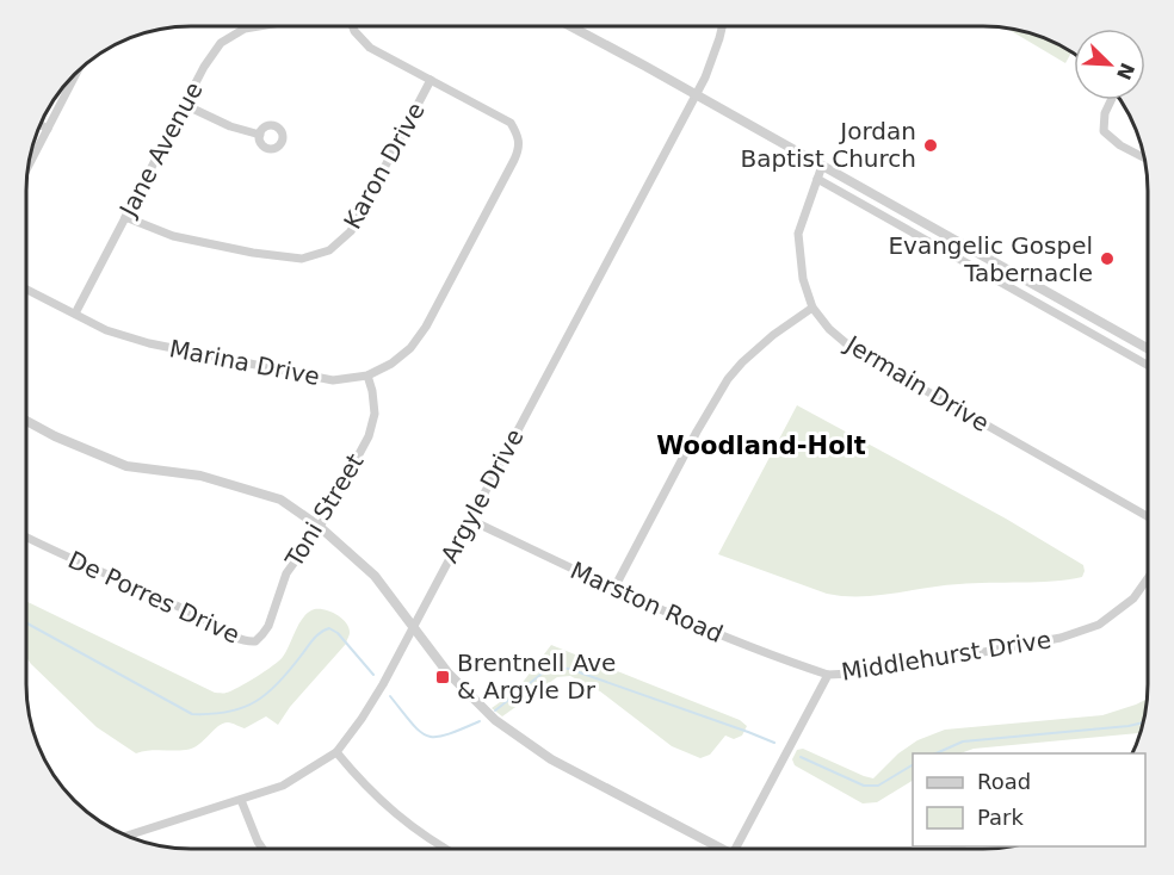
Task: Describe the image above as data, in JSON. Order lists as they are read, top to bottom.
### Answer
{
  "streets": {
    "street": [
      "Jane Avenue",
      "Karon Drive",
      "Marina Drive",
      "Jermain Drive",
      "Argyle Drive",
      "Toni Street",
      "De Porres Drive",
      "Marston Road",
      "Middlehurst Drive"
    ]
  },
  "crossings": [
    ["Jane Avenue", "Karon Drive"],
    ["Jane Avenue", "Marina Drive"],
    ["Karon Drive", "Marina Drive"],
    ["Marina Drive", "Toni Street"],
    ["Argyle Drive", "Marston Road"],
    ["Toni Street", "De Porres Drive"],
    ["Marston Road", "Middlehurst Drive"]
  ],
  "districts": ["Woodland-Holt"],
  "places": {
    "other": ["Jordan Baptist Church", "Evangelic Gospel Tabernacle"],
    "transit": ["Brentnell Ave & Argyle Dr"]
  },
  "legend": ["Road", "Park"],
  "north": "bottom right"
}
